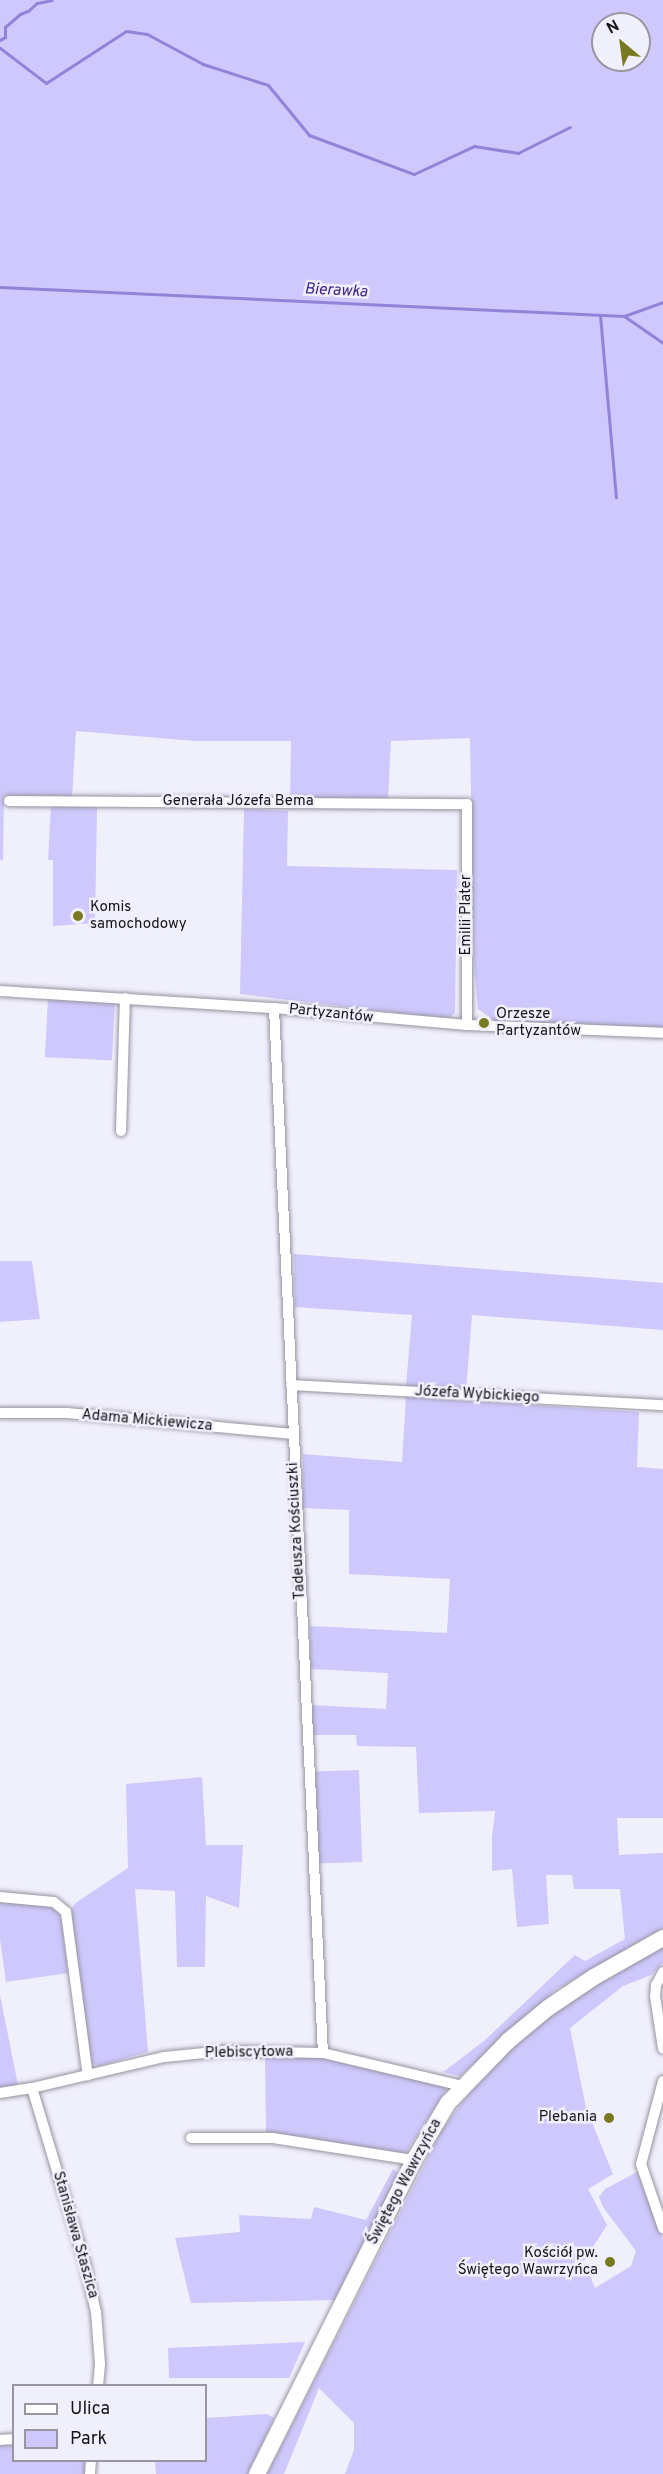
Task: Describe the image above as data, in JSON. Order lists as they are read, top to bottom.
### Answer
{
  "streets": {
    "street": [
      "Generała Józefa Bema",
      "Emilii Plater",
      "Partyzantów",
      "Józefa Wybickiego",
      "Adama Mickiewicza",
      "Tadeusza Kościuszki",
      "Plebiscytowa",
      "Świętego Wawrzyńca",
      "Stanisława Staszica"
    ]
  },
  "crossings": [
    ["Generała Józefa Bema", "Emilii Plater"],
    ["Emilii Plater", "Partyzantów"],
    ["Partyzantów", "Tadeusza Kościuszki"],
    ["Józefa Wybickiego", "Tadeusza Kościuszki"],
    ["Adama Mickiewicza", "Tadeusza Kościuszki"],
    ["Tadeusza Kościuszki", "Plebiscytowa"],
    ["Plebiscytowa", "Świętego Wawrzyńca"],
    ["Plebiscytowa", "Stanisława Staszica"]
  ],
  "water": ["Bierawka"],
  "places": [
    "Komis samochodowy",
    "Orzesze Partyzantów",
    "Plebania",
    "Kościół pw. Świętego Wawrzyńca"
  ],
  "legend": ["Ulica", "Park"],
  "north": "top left"
}
